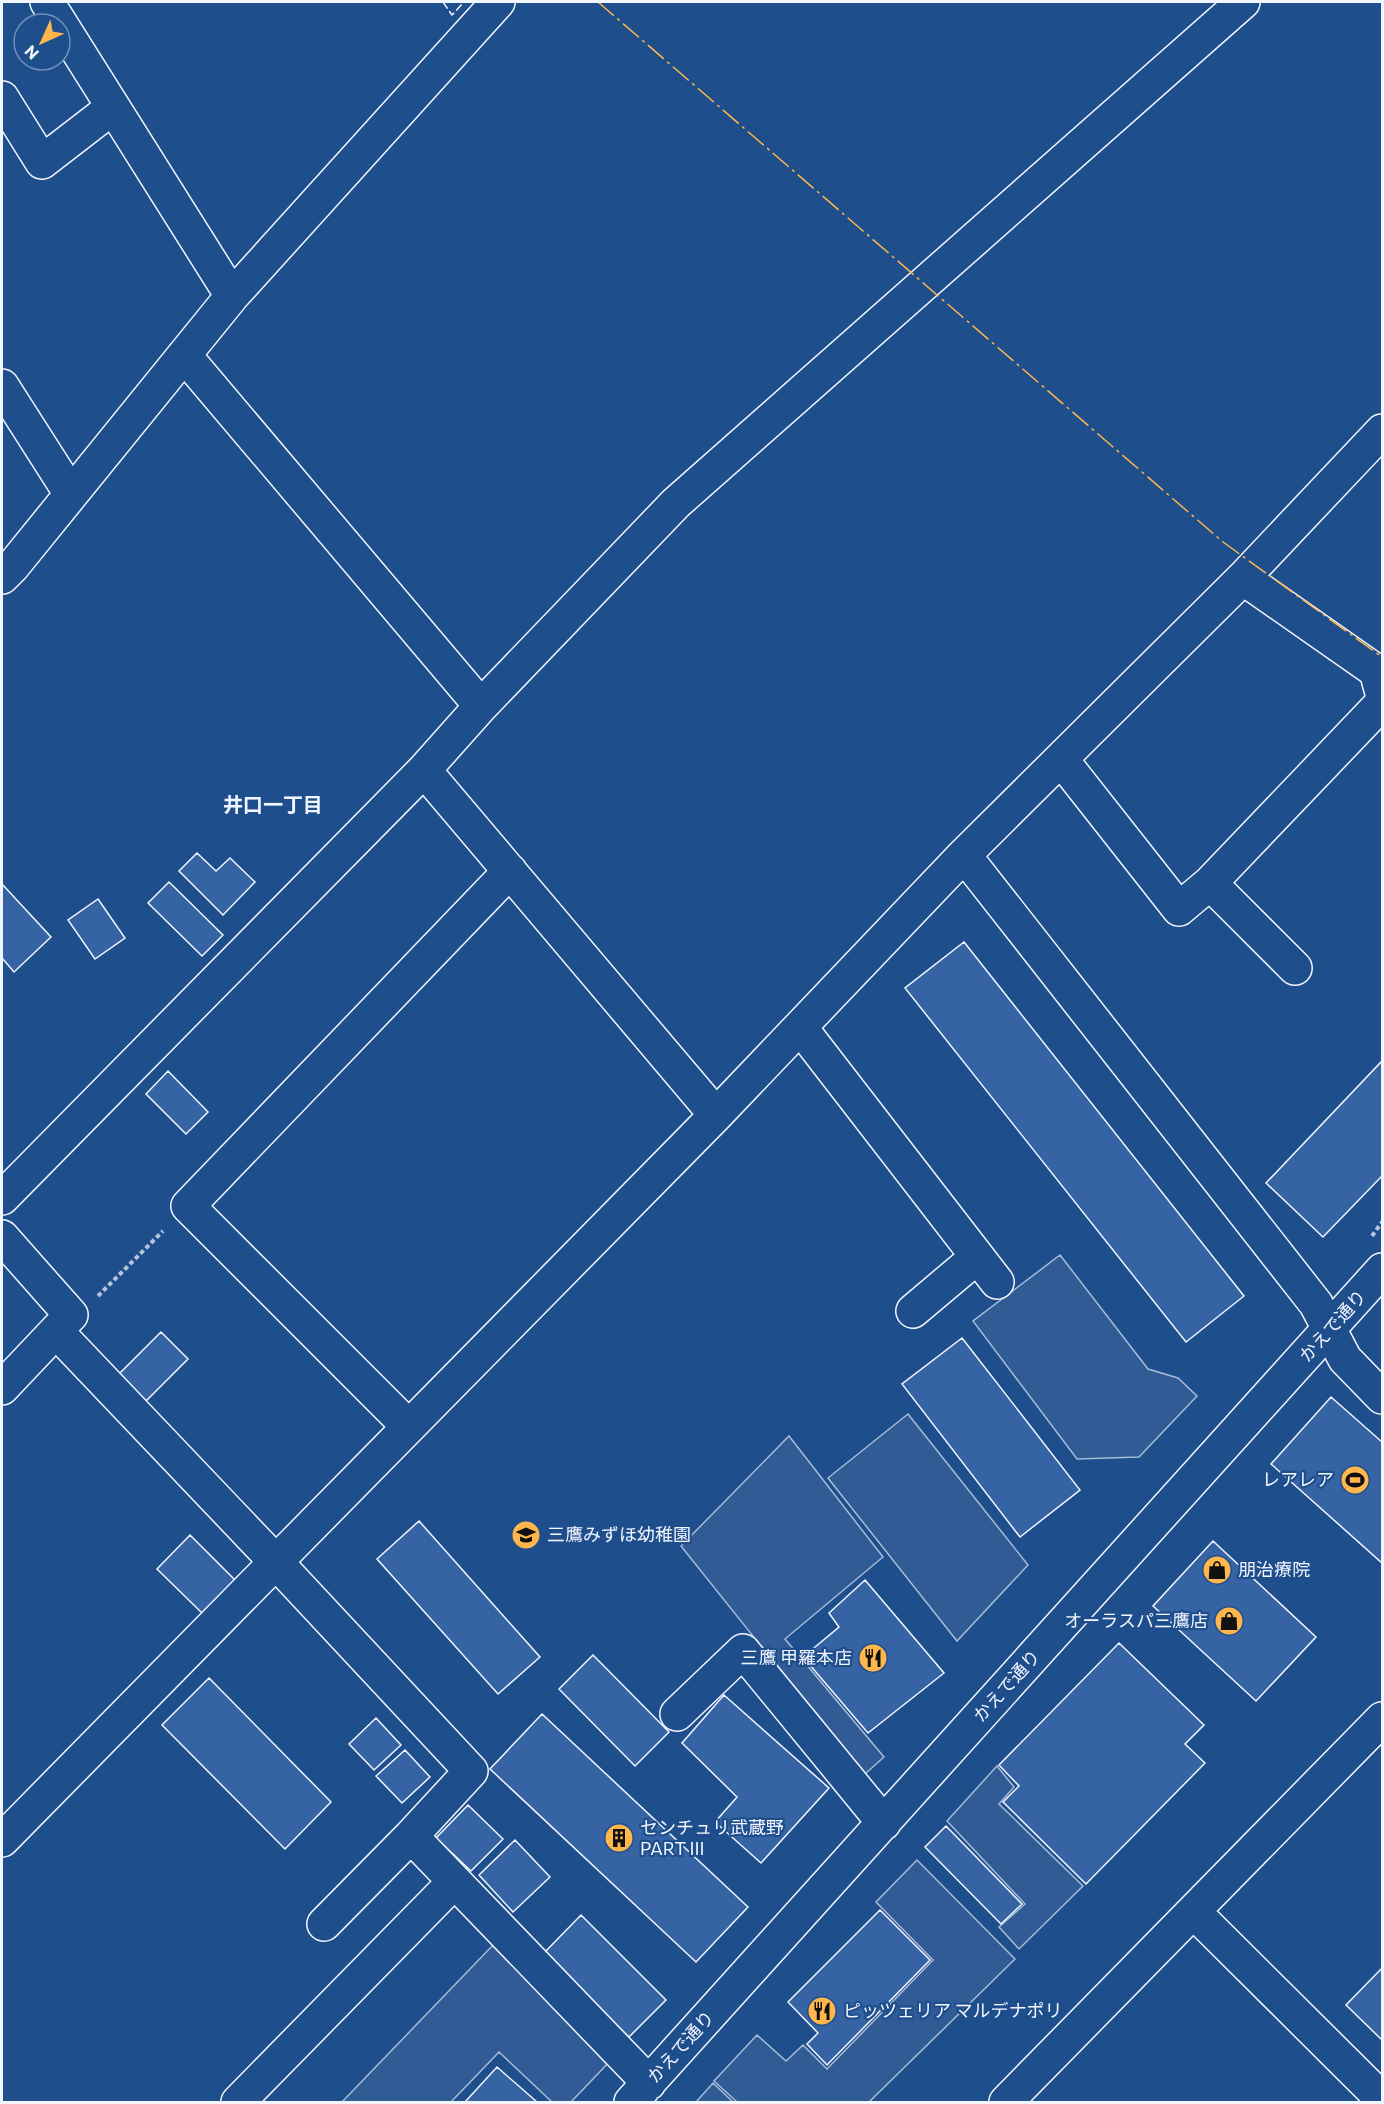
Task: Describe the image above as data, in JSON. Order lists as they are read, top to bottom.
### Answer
{
  "streets": {
    "street": ["かえで通り"]
  },
  "districts": ["井口一丁目"],
  "places": {
    "sports": ["レアレア"],
    "school or university": ["三鷹みずほ幼稚園"],
    "shop": ["朋治療院", "オーラスパ三鷹店"],
    "restaurant": ["三鷹 甲羅本店", "ピッツェリア マルデナポリ"],
    "building": ["センチュリ武蔵野 PART III"]
  },
  "north": "bottom left"
}
